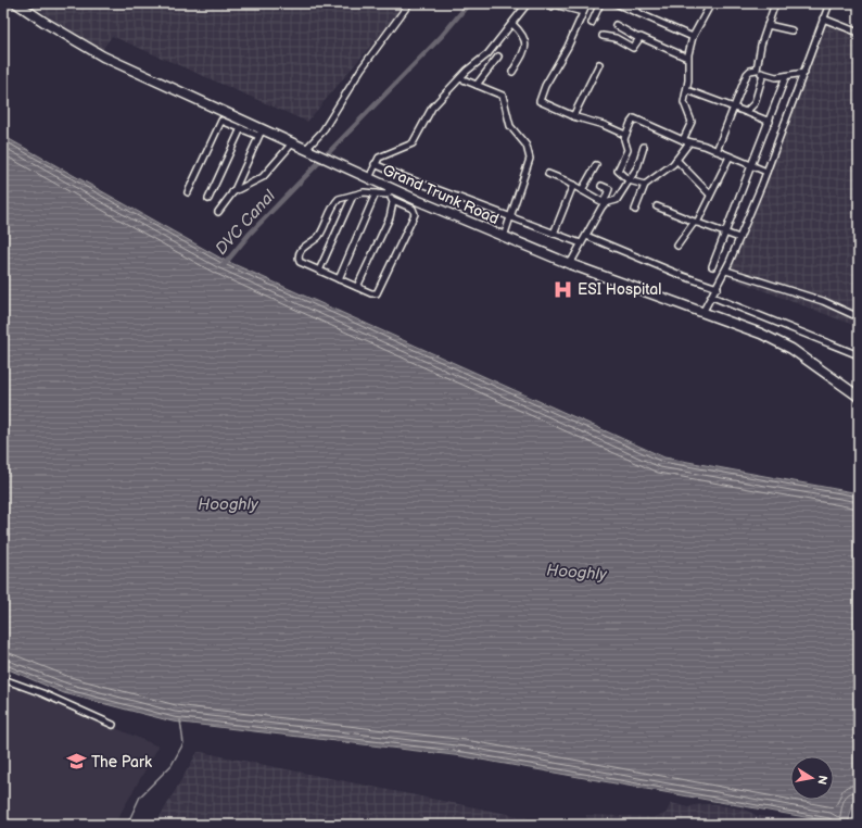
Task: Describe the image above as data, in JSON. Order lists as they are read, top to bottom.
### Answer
{
  "streets": {
    "main road": ["Grand Trunk Road"]
  },
  "water": ["DVC Canal", "Hooghly"],
  "places": {
    "hospital": ["ESI Hospital"],
    "school or university": ["The Park"]
  },
  "north": "right"
}
